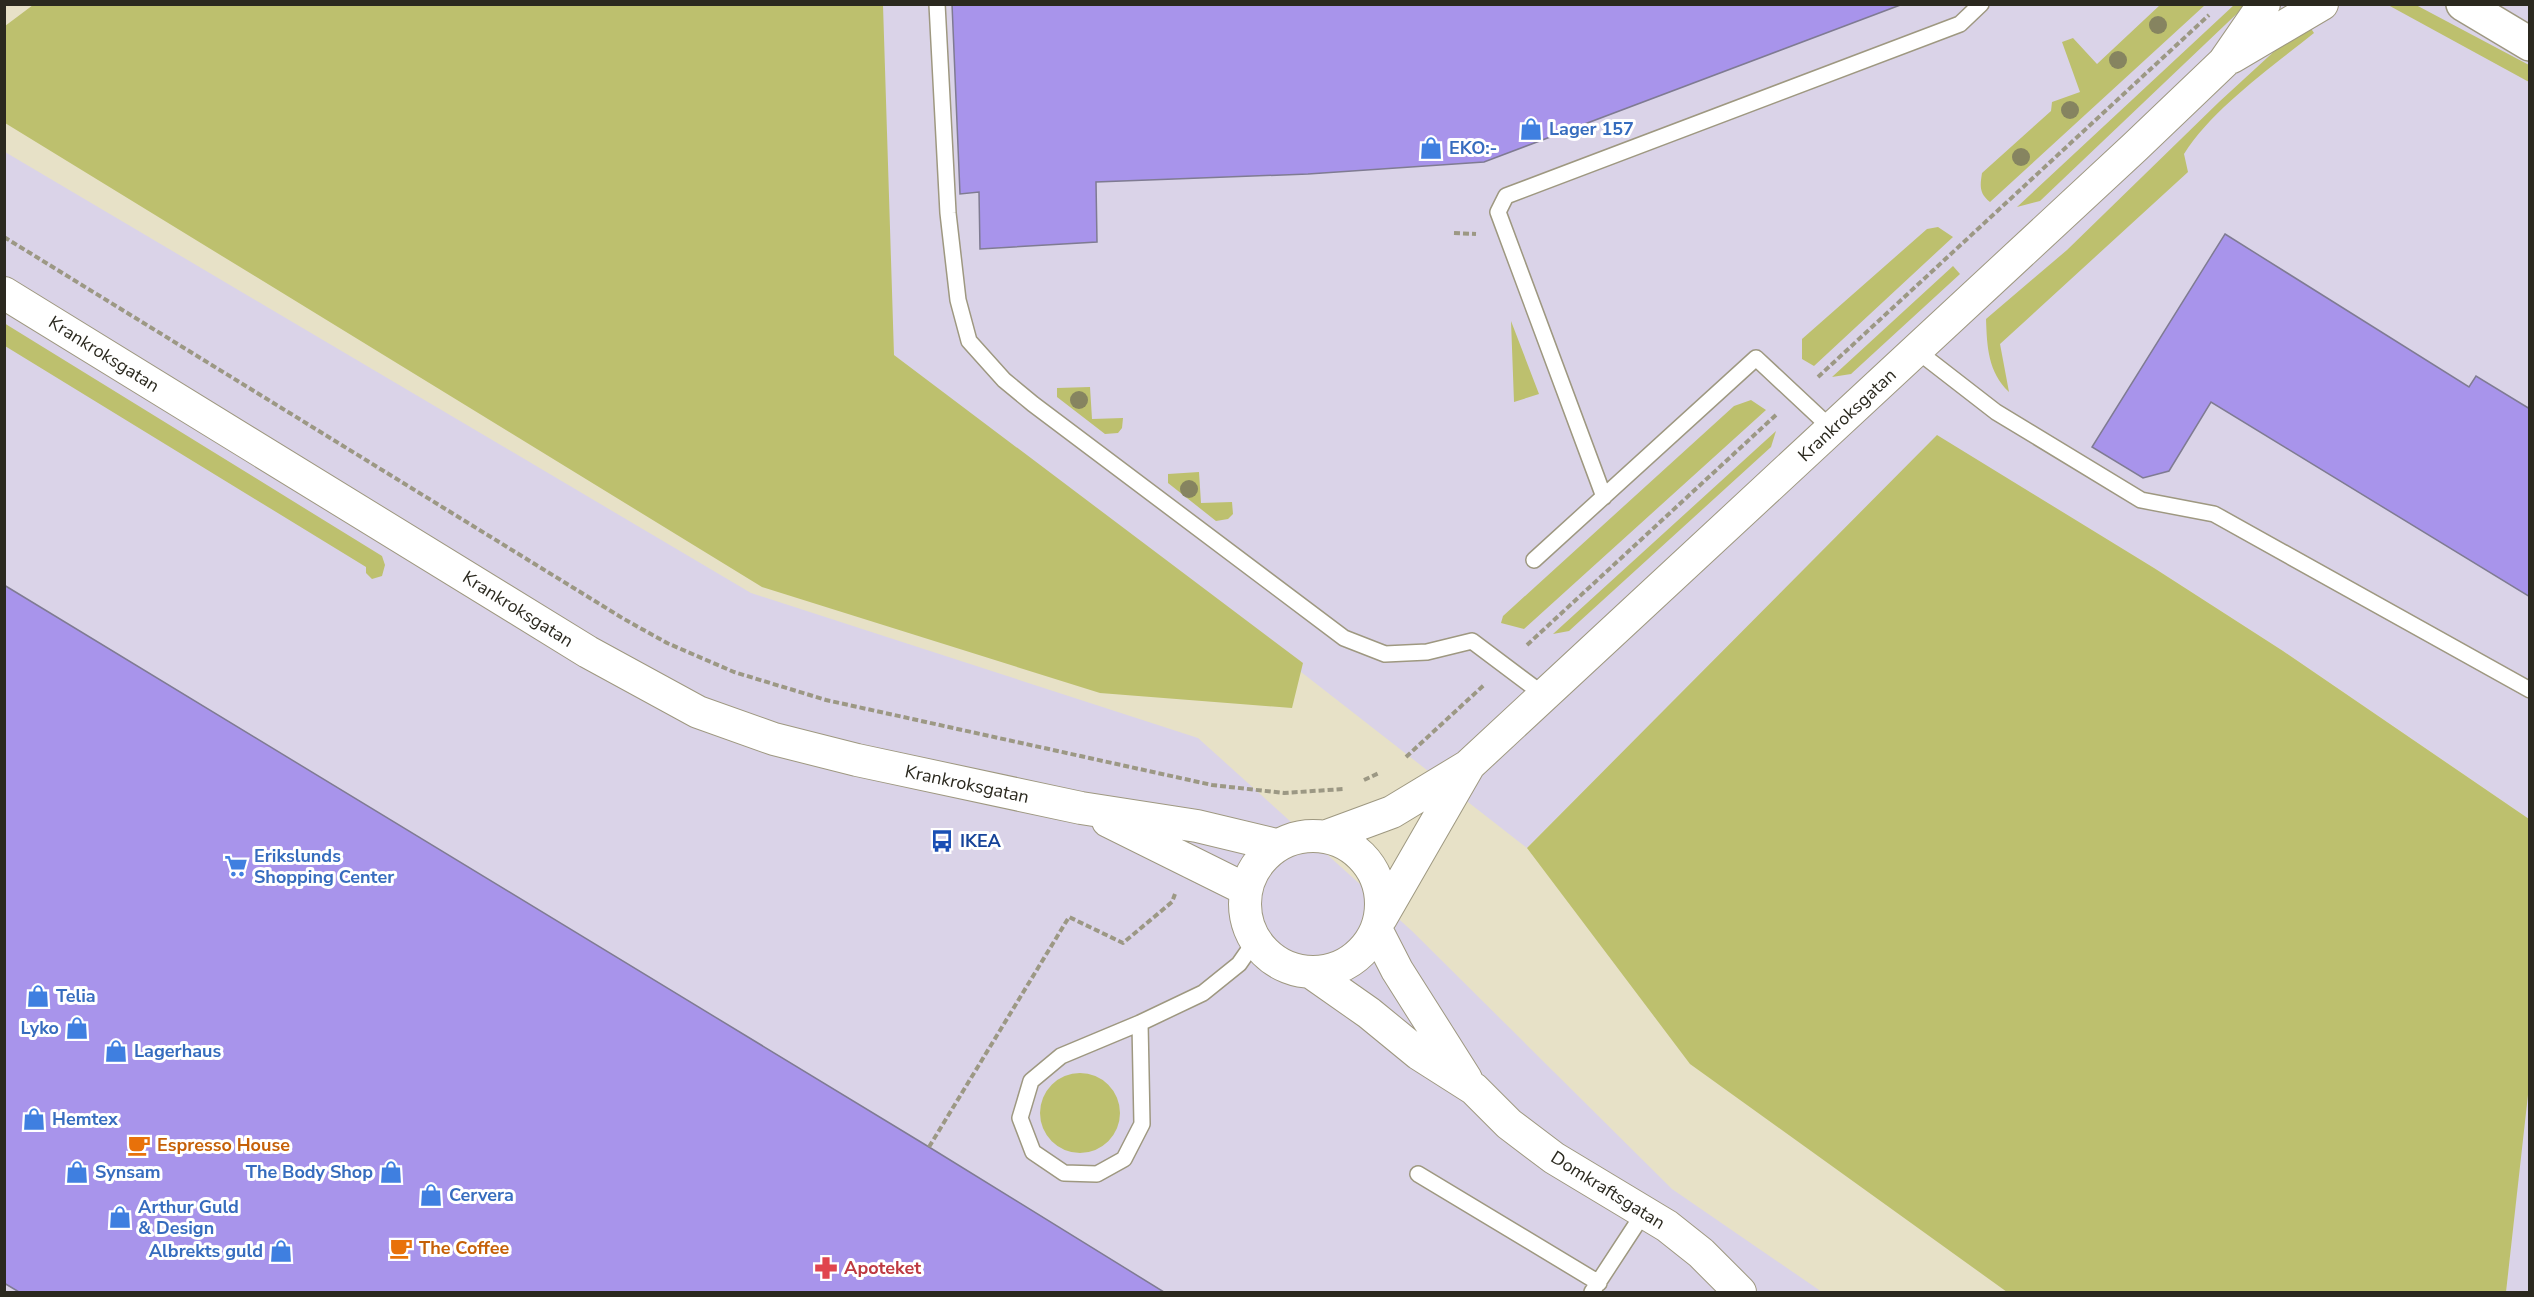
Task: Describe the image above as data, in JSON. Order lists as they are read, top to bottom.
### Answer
{
  "streets": {
    "street": ["Krankroksgatan", "Domkraftsgatan"]
  },
  "crossings": [
    ["Krankroksgatan", "Domkraftsgatan"]
  ],
  "places": {
    "shop": [
      "Lager 157",
      "EKO:-",
      "Telia",
      "Lyko",
      "Lagerhaus",
      "Hemtex",
      "Synsam",
      "The Body Shop",
      "Cervera",
      "Arthur Guld & Design",
      "Albrekts guld"
    ],
    "bus stop": ["IKEA"],
    "supermarket": ["Erikslunds Shopping Center"],
    "cafe": ["Espresso House", "The Coffee"],
    "pharmacy": ["Apoteket"]
  }
}
